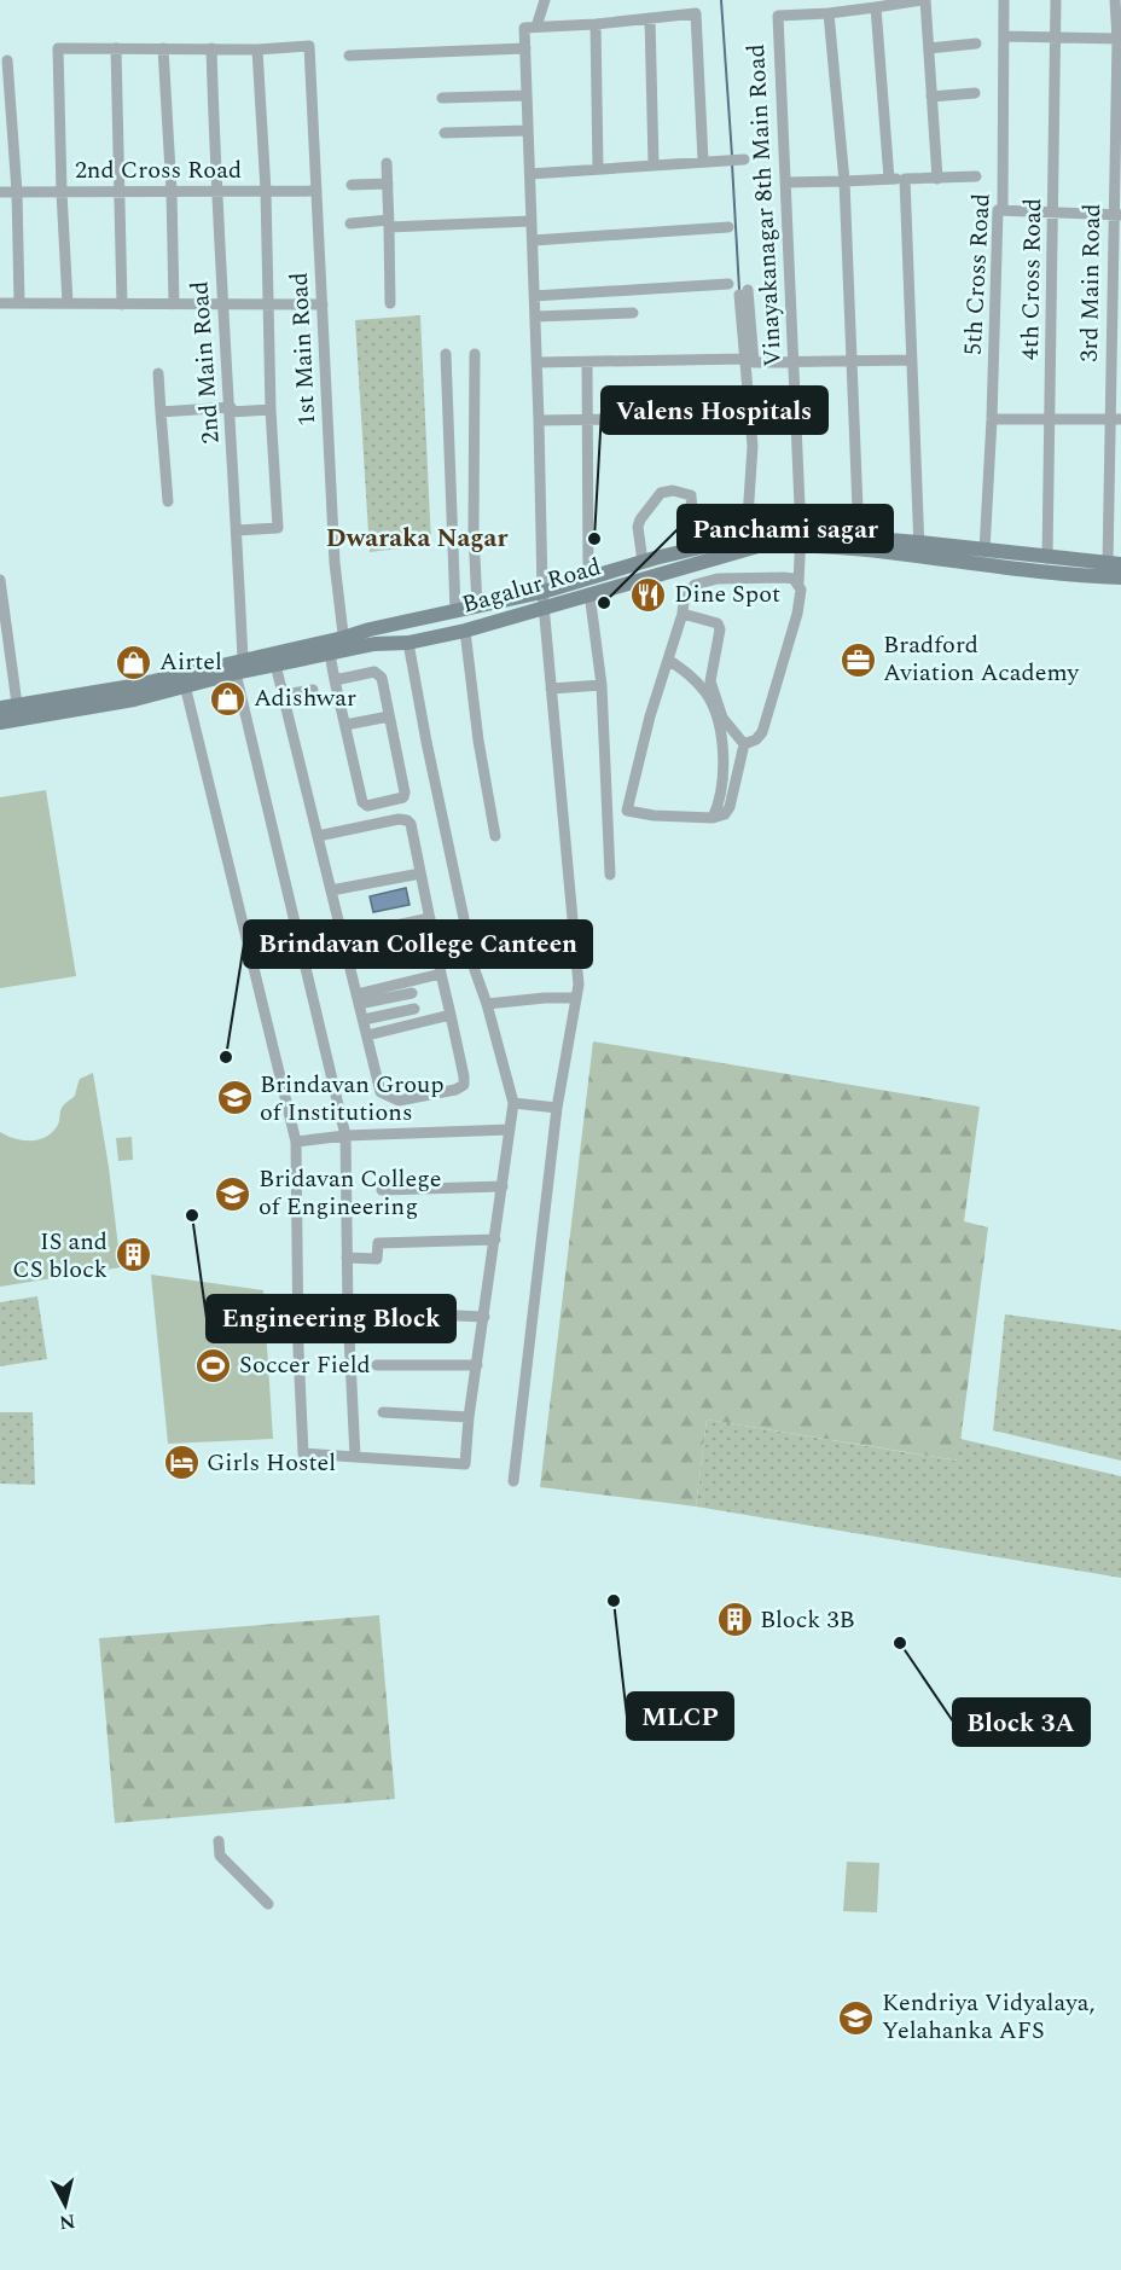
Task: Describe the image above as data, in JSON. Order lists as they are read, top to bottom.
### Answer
{
  "streets": {
    "main road": ["Bagalur Road"],
    "street": [
      "2nd Cross Road",
      "Vinayakanagar 8th Main Road",
      "5th Cross Road",
      "4th Cross Road",
      "3rd Main Road",
      "1st Main Road",
      "2nd Main Road"
    ]
  },
  "crossings": [
    ["2nd Cross Road", "1st Main Road"],
    ["2nd Cross Road", "2nd Main Road"],
    ["Vinayakanagar 8th Main Road", "Bagalur Road"],
    ["5th Cross Road", "Bagalur Road"],
    ["4th Cross Road", "Bagalur Road"],
    ["3rd Main Road", "Bagalur Road"],
    ["1st Main Road", "Bagalur Road"],
    ["2nd Main Road", "Bagalur Road"]
  ],
  "districts": ["Dwaraka Nagar"],
  "places": {
    "other": [
      "Valens Hospitals",
      "Panchami sagar",
      "Brindavan College Canteen",
      "Engineering Block",
      "MLCP",
      "Block 3A"
    ],
    "restaurant": ["Dine Spot"],
    "office": ["Bradford Aviation Academy"],
    "shop": ["Airtel", "Adishwar"],
    "school or university": ["Brindavan Group of Institutions", "Bridavan College of Engineering", "Kendriya Vidyalaya, Yelahanka AFS"],
    "building": ["IS and CS block", "Block 3B"],
    "sports": ["Soccer Field"],
    "hotel": ["Girls Hostel"]
  },
  "north": "bottom"
}
